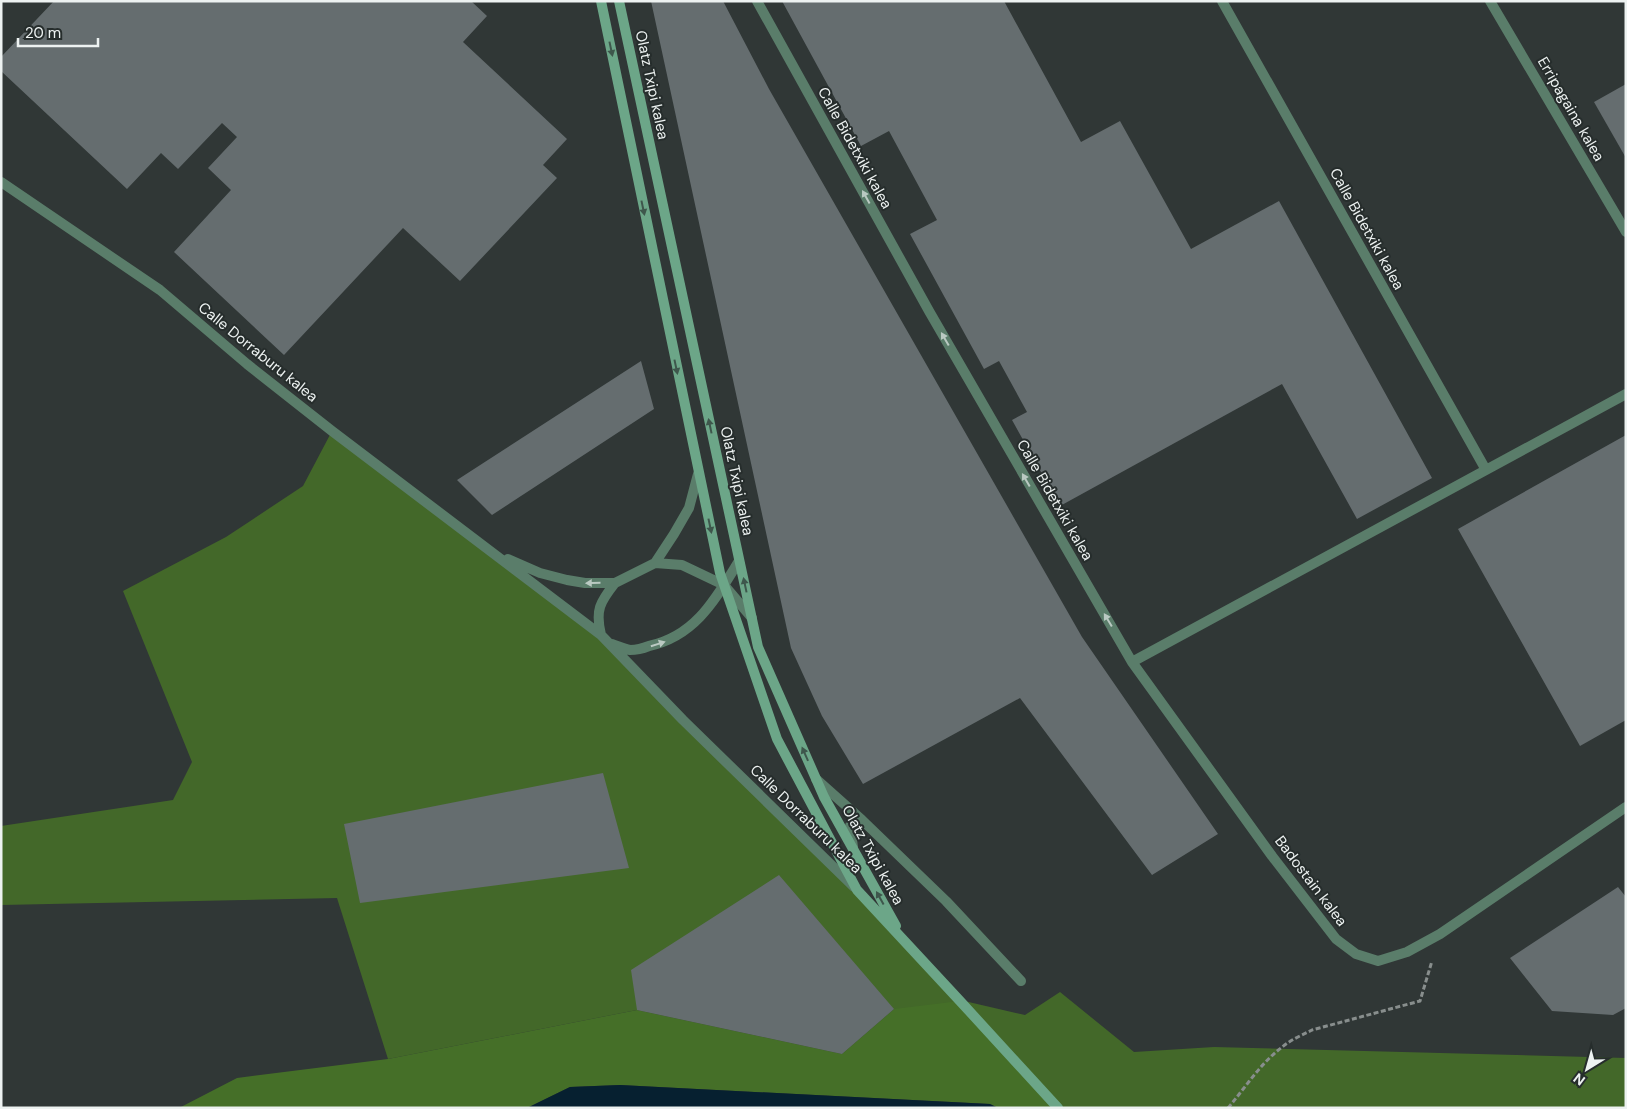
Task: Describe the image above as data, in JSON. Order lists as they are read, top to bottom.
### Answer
{
  "streets": {
    "main road": ["Olatz Txipi kalea", "Calle Dorraburu kalea"],
    "street": ["Erripagaina kalea", "Calle Bidetxiki kalea", "Badostain kalea"]
  },
  "crossings": [
    ["Olatz Txipi kalea", "Calle Dorraburu kalea"],
    ["Calle Bidetxiki kalea", "Badostain kalea"]
  ],
  "one_way": ["Calle Bidetxiki kalea"],
  "scale_bar": "20 m",
  "north": "bottom left"
}
